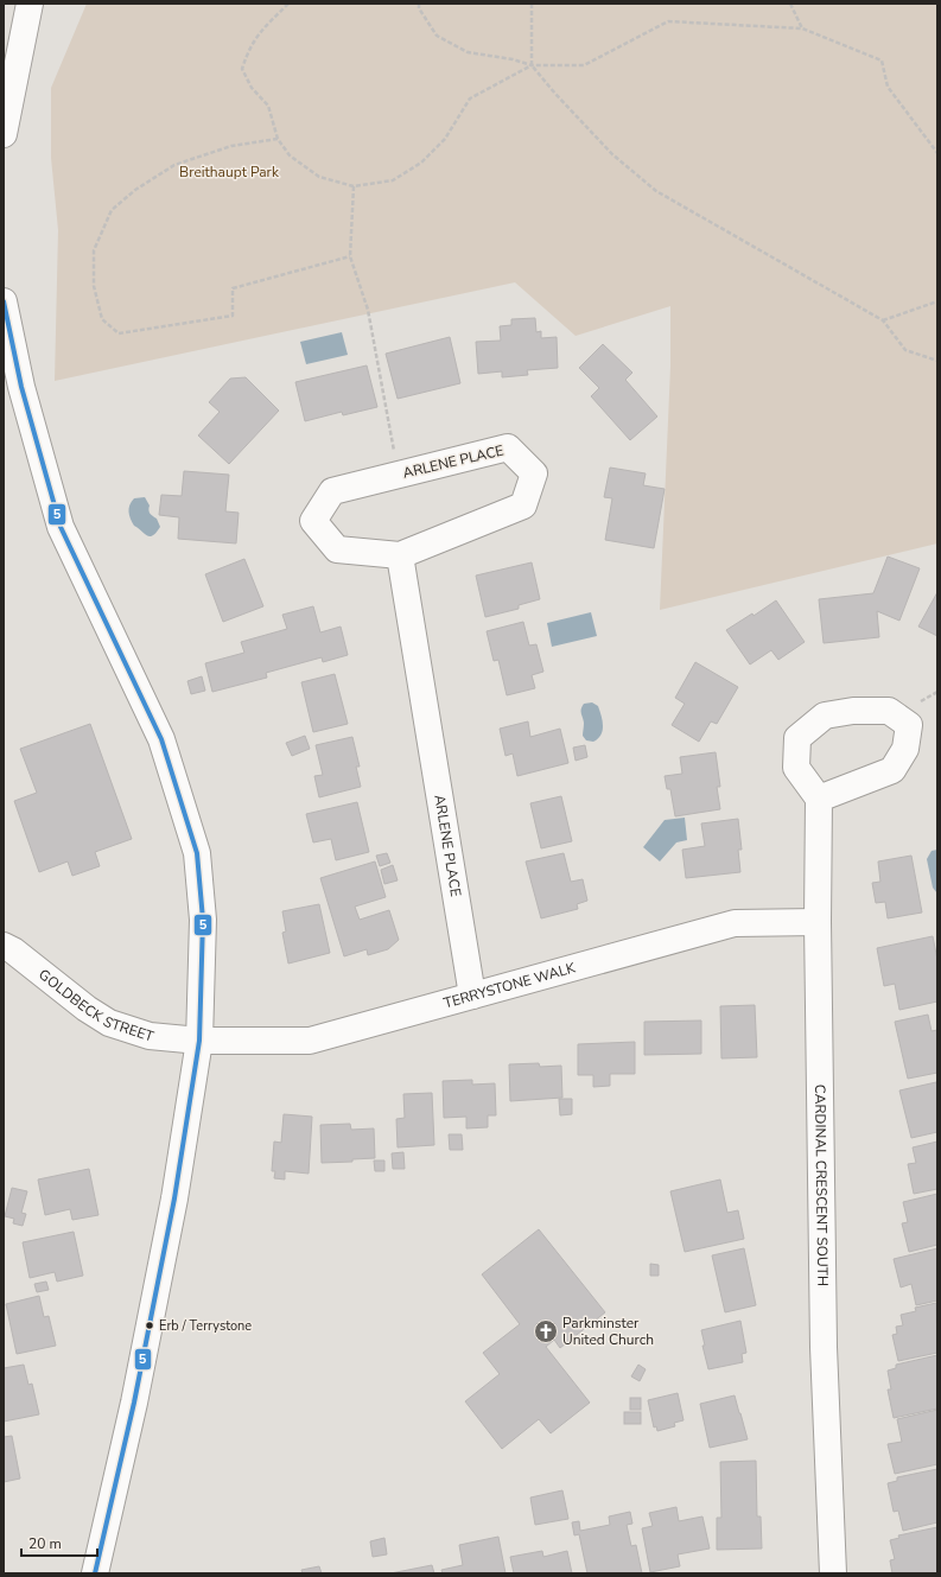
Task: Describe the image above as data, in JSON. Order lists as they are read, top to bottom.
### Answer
{
  "streets": {
    "main road": [
      "ARLENE PLACE",
      "TERRYSTONE WALK",
      "GOLDBECK STREET",
      "CARDINAL CRESCENT SOUTH"
    ]
  },
  "crossings": [
    ["ARLENE PLACE", "TERRYSTONE WALK"],
    ["TERRYSTONE WALK", "GOLDBECK STREET"],
    ["TERRYSTONE WALK", "CARDINAL CRESCENT SOUTH"]
  ],
  "parks": ["Breithaupt Park"],
  "places": {
    "other": ["Erb / Terrystone"],
    "church": ["Parkminster United Church"]
  },
  "lines": ["transit line 5"],
  "scale_bar": "20 m"
}
